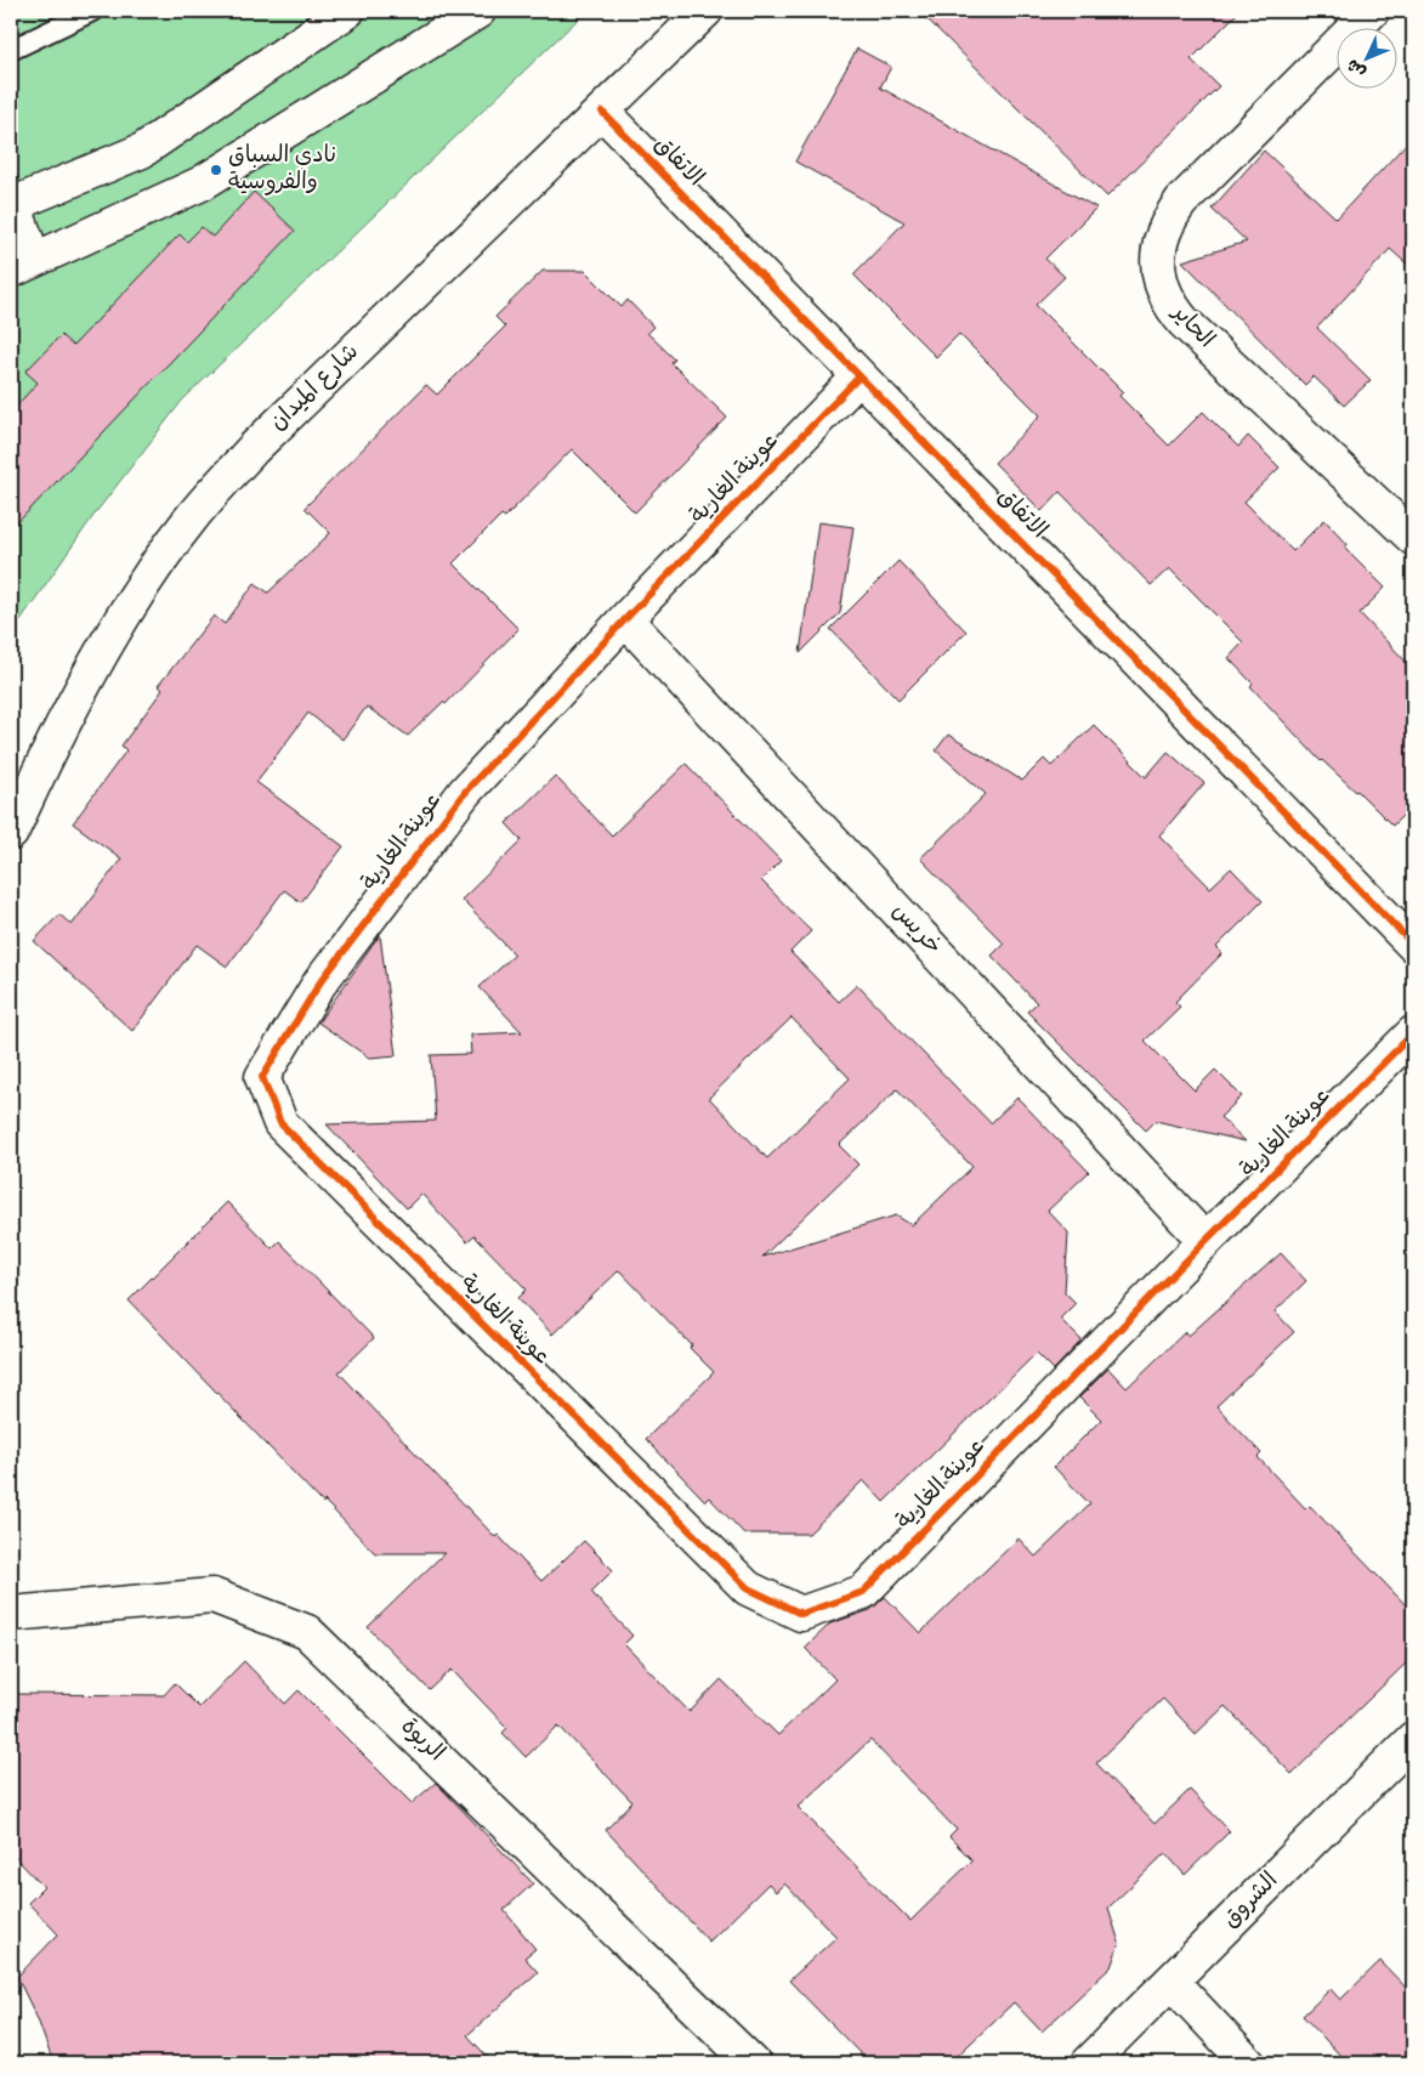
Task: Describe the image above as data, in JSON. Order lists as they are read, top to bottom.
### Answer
{
  "streets": {
    "street": [
      "الاتفاق",
      "الحاير",
      "شارع الميدان",
      "عوينة الغارية",
      "خريس",
      "الربوة",
      "الشروق"
    ]
  },
  "crossings": [
    ["الاتفاق", "شارع الميدان"],
    ["الاتفاق", "عوينة الغارية"],
    ["عوينة الغارية", "خريس"]
  ],
  "places": ["نادي السباق والفروسية"],
  "north": "bottom left"
}
